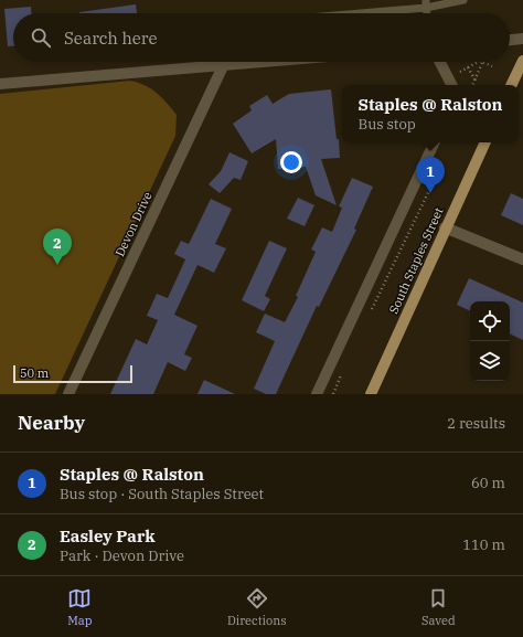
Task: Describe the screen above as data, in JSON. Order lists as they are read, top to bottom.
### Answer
{
  "streets": {
    "main road": ["South Staples Street"],
    "street": ["Devon Drive"]
  },
  "scale_bar": "50 m",
  "page": {
    "search": "Search here",
    "popup": ["Staples @ Ralston", "Bus stop"],
    "pins": ["1", "2"],
    "scale": "50 m",
    "heading": ["Nearby", "2 results"],
    "list": [
      {
        "mark": "1",
        "name": "Staples @ Ralston",
        "note": "Bus stop · South Staples Street",
        "value": "60 m"
      },
      {
        "mark": "2",
        "name": "Easley Park",
        "note": "Park · Devon Drive",
        "value": "110 m"
      }
    ],
    "nav": ["Map", "Directions", "Saved"]
  }
}
